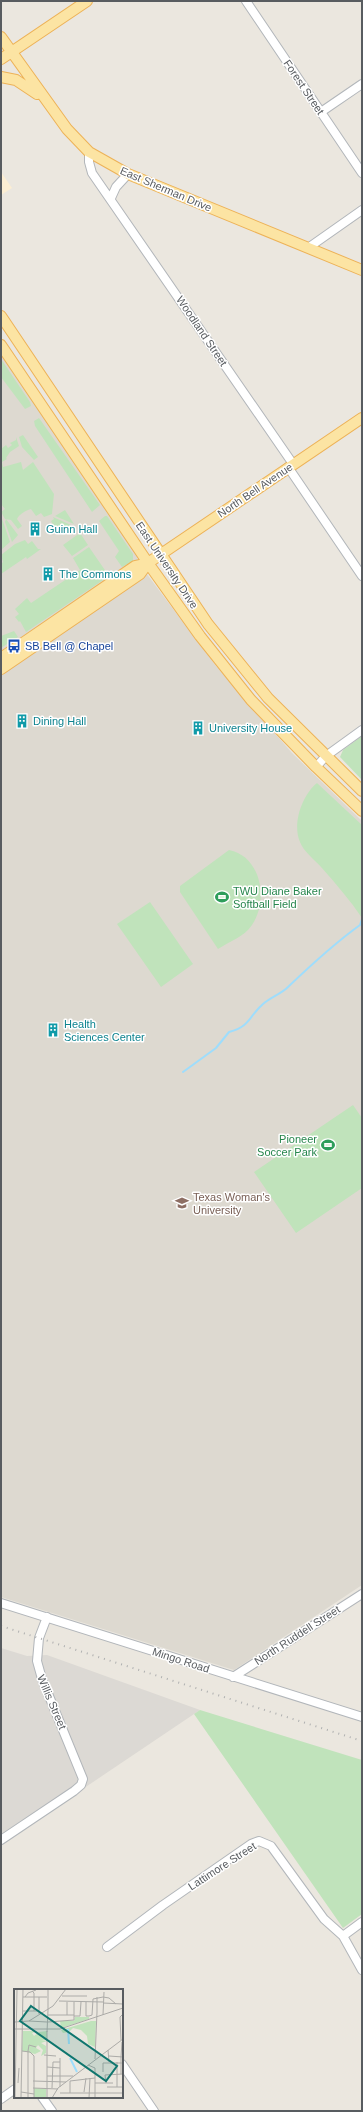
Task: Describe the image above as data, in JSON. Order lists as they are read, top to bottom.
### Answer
{
  "streets": {
    "main road": ["East Sherman Drive", "North Bell Avenue", "East University Drive"],
    "street": [
      "Forest Street",
      "Woodland Street",
      "North Ruddell Street",
      "Mingo Road",
      "Willis Street",
      "Lattimore Street"
    ]
  },
  "crossings": [
    ["East Sherman Drive", "Woodland Street"],
    ["Woodland Street", "North Bell Avenue"],
    ["North Bell Avenue", "East University Drive"],
    ["North Ruddell Street", "Mingo Road"],
    ["Mingo Road", "Willis Street"]
  ],
  "places": {
    "building": [
      "Guinn Hall",
      "The Commons",
      "Dining Hall",
      "University House",
      "Health Sciences Center"
    ],
    "bus stop": ["SB Bell @ Chapel"],
    "sports": ["TWU Diane Baker Softball Field", "Pioneer Soccer Park"],
    "school or university": ["Texas Woman's University"]
  }
}
